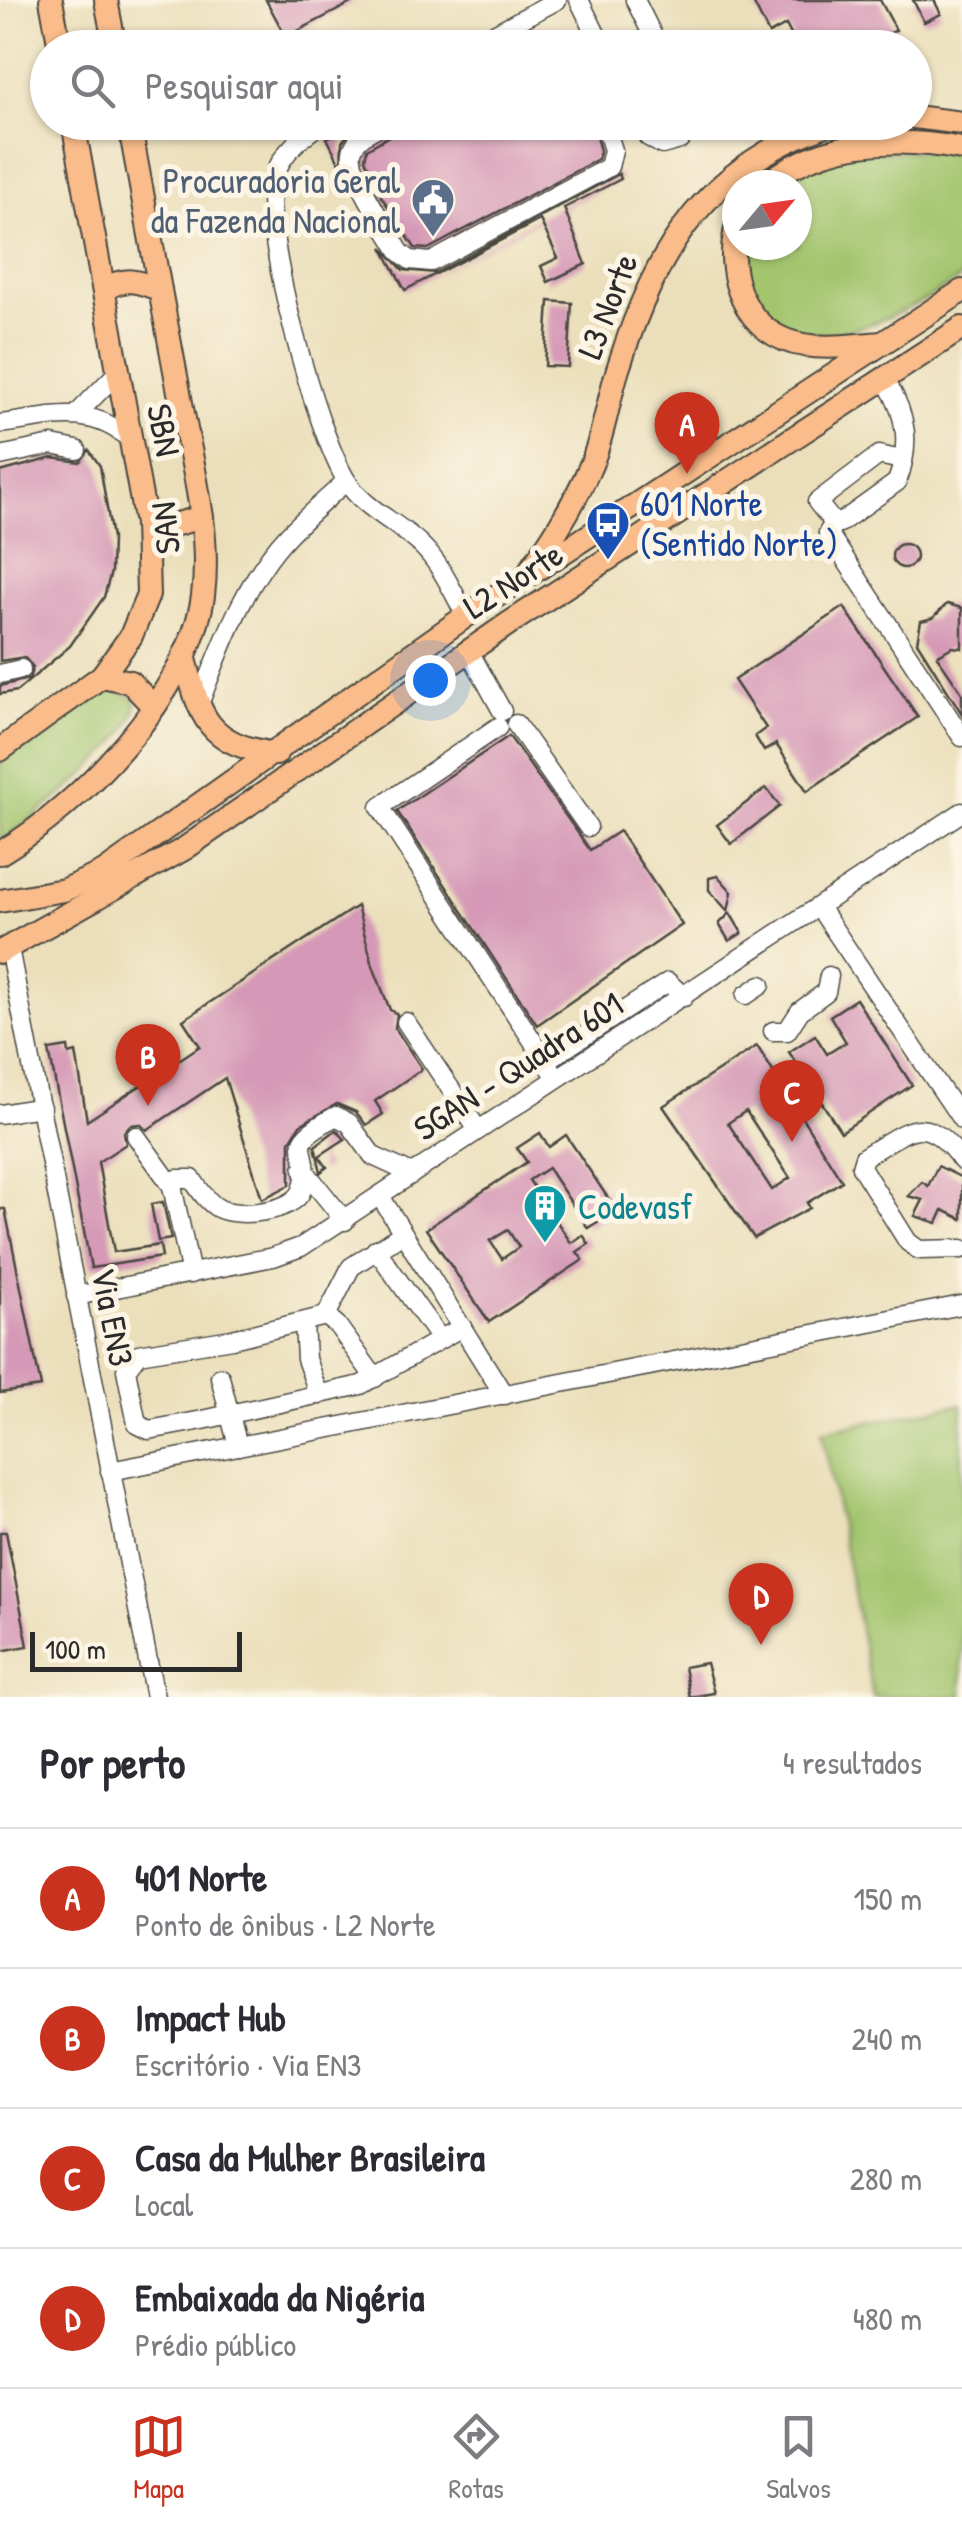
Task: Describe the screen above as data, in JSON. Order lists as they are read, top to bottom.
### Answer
{
  "streets": {
    "main road": [
      "L3 Norte",
      "SBN",
      "SAN",
      "L2 Norte"
    ],
    "street": ["SGAN - Quadra 601", "Via EN3"]
  },
  "crossings": [
    ["L3 Norte", "L2 Norte"],
    ["L2 Norte", "Via EN3"],
    ["SGAN - Quadra 601", "Via EN3"]
  ],
  "places": {
    "public building": ["Procuradoria Geral da Fazenda Nacional"],
    "bus stop": ["601 Norte (Sentido Norte)"],
    "building": ["Codevasf"]
  },
  "scale_bar": "100 m",
  "north": "top right",
  "page": {
    "search": "Pesquisar aqui",
    "pins": [
      "A",
      "B",
      "C",
      "D"
    ],
    "scale": "100 m",
    "heading": ["Por perto", "4 resultados"],
    "list": [
      {
        "mark": "A",
        "name": "401 Norte",
        "note": "Ponto de ônibus · L2 Norte",
        "value": "150 m"
      },
      {
        "mark": "B",
        "name": "Impact Hub",
        "note": "Escritório · Via EN3",
        "value": "240 m"
      },
      {
        "mark": "C",
        "name": "Casa da Mulher Brasileira",
        "note": "Local",
        "value": "280 m"
      },
      {
        "mark": "D",
        "name": "Embaixada da Nigéria",
        "note": "Prédio público",
        "value": "480 m"
      }
    ],
    "nav": ["Mapa", "Rotas", "Salvos"]
  }
}
